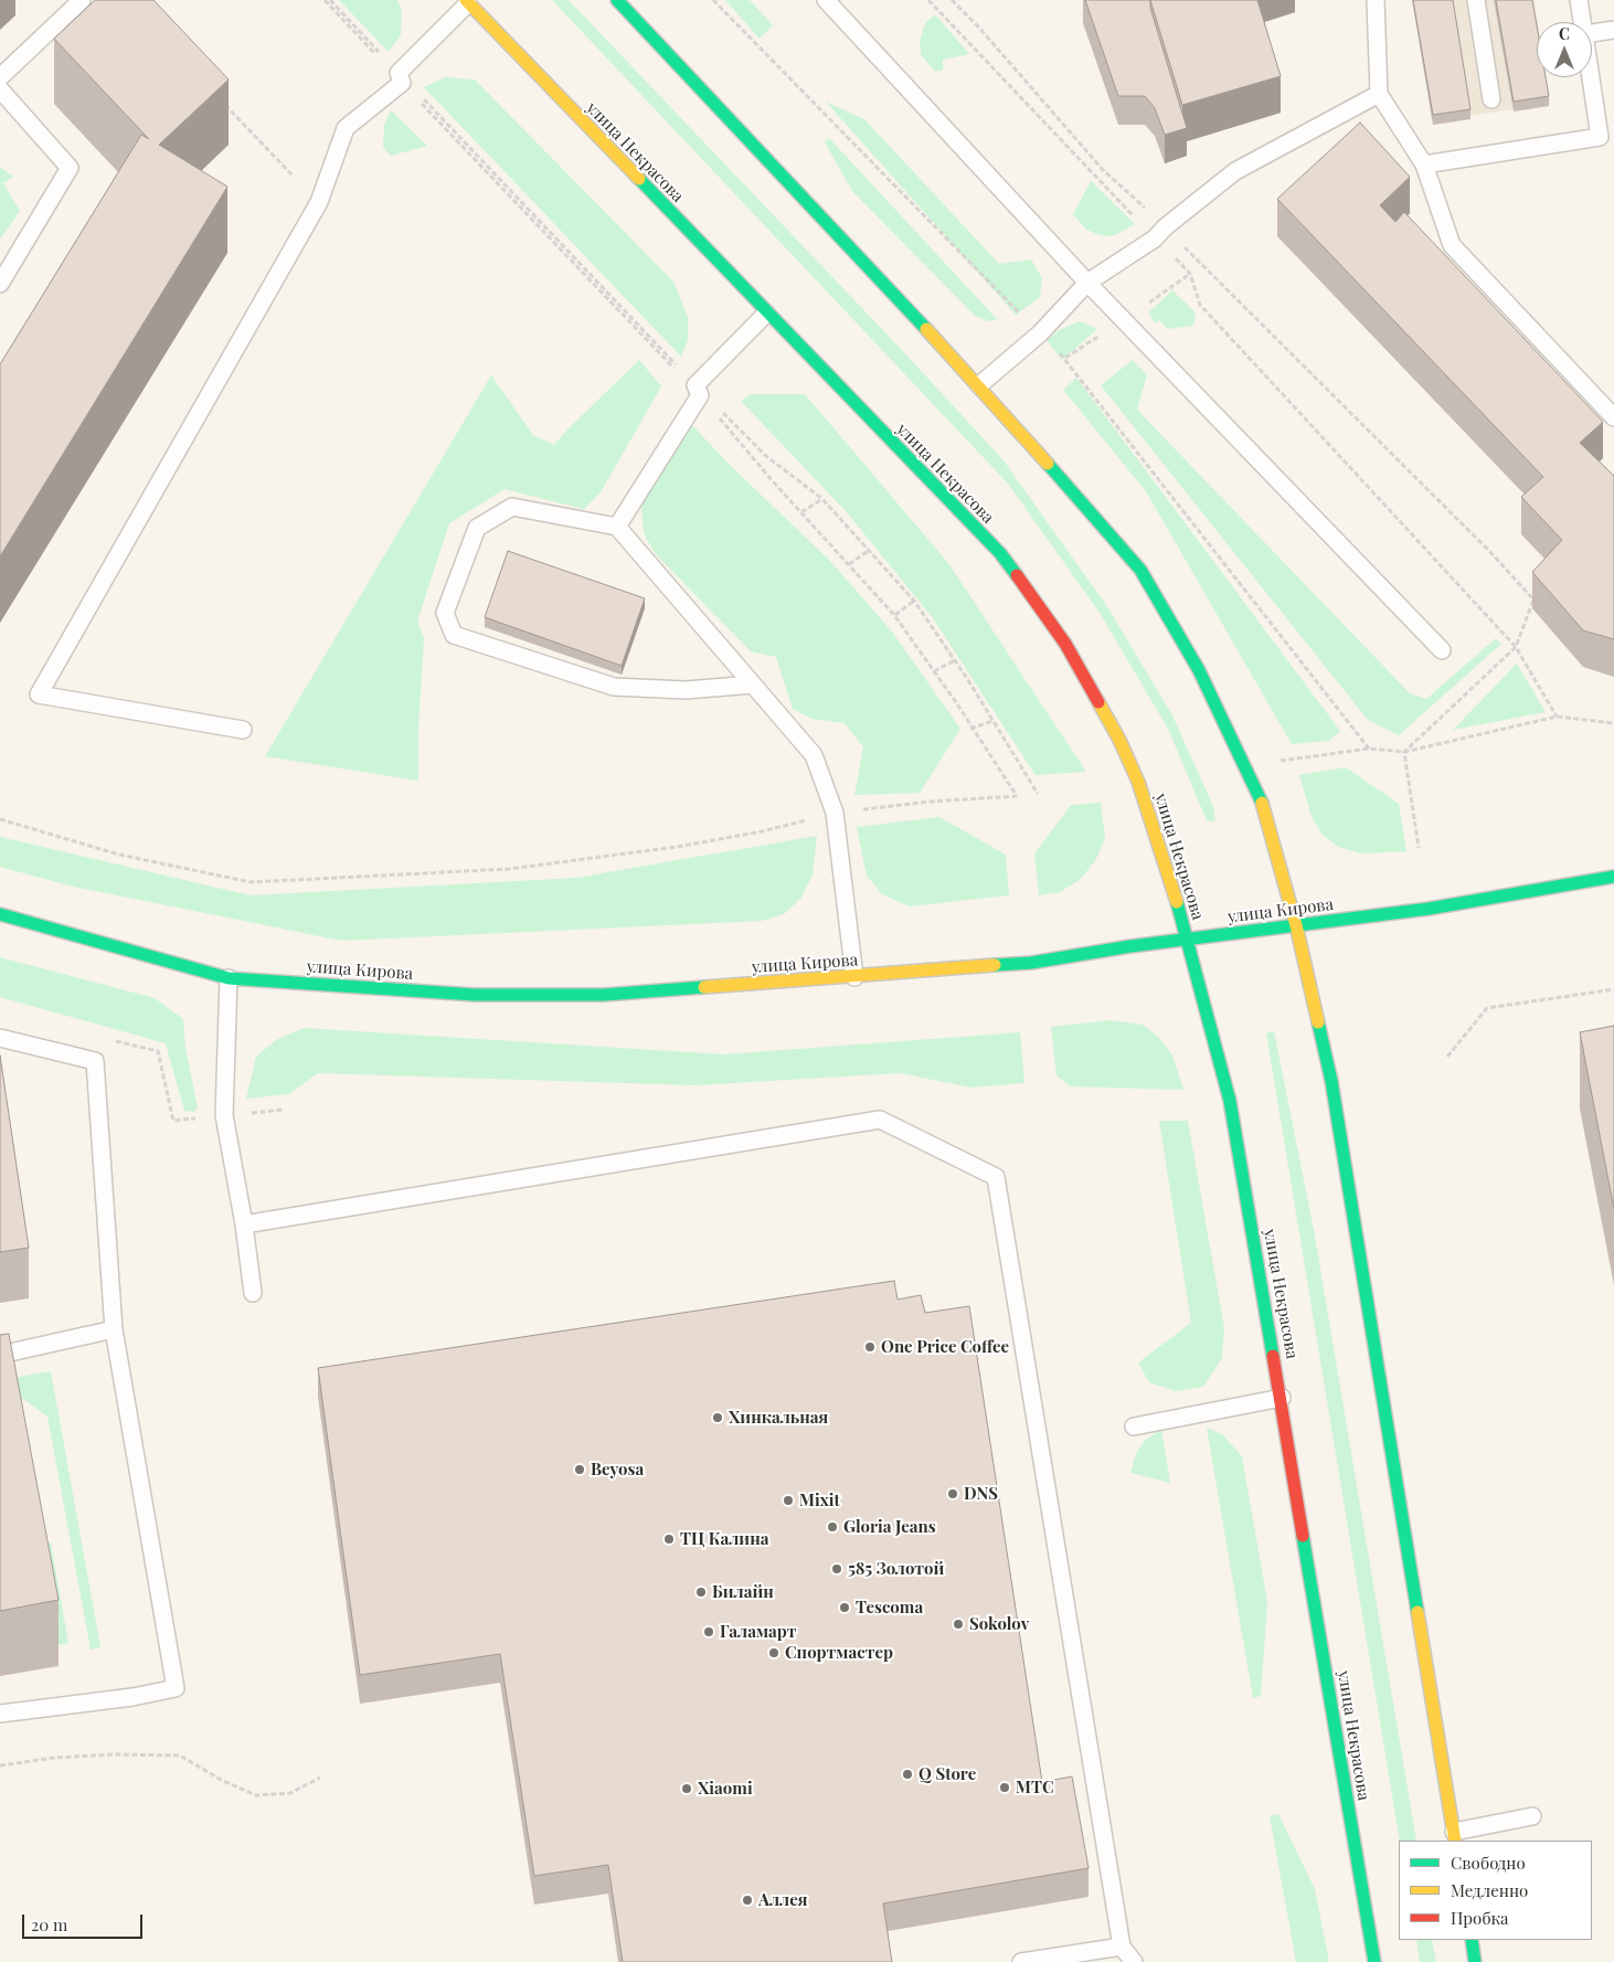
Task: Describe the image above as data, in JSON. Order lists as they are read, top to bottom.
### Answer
{
  "streets": {
    "main road": ["улица Некрасова", "улица Кирова"]
  },
  "crossings": [
    ["улица Некрасова", "улица Кирова"]
  ],
  "places": [
    "One Price Coffee",
    "Хинкальная",
    "Beyosa",
    "DNS",
    "Mixit",
    "Gloria Jeans",
    "ТЦ Калина",
    "585 Золотой",
    "Билайн",
    "Tescoma",
    "Sokolov",
    "Галамарт",
    "Спортмастер",
    "Q Store",
    "МТС",
    "Xiaomi",
    "Аллея"
  ],
  "legend": ["Свободно", "Медленно", "Пробка"],
  "scale_bar": "20 m",
  "north": "top"
}
